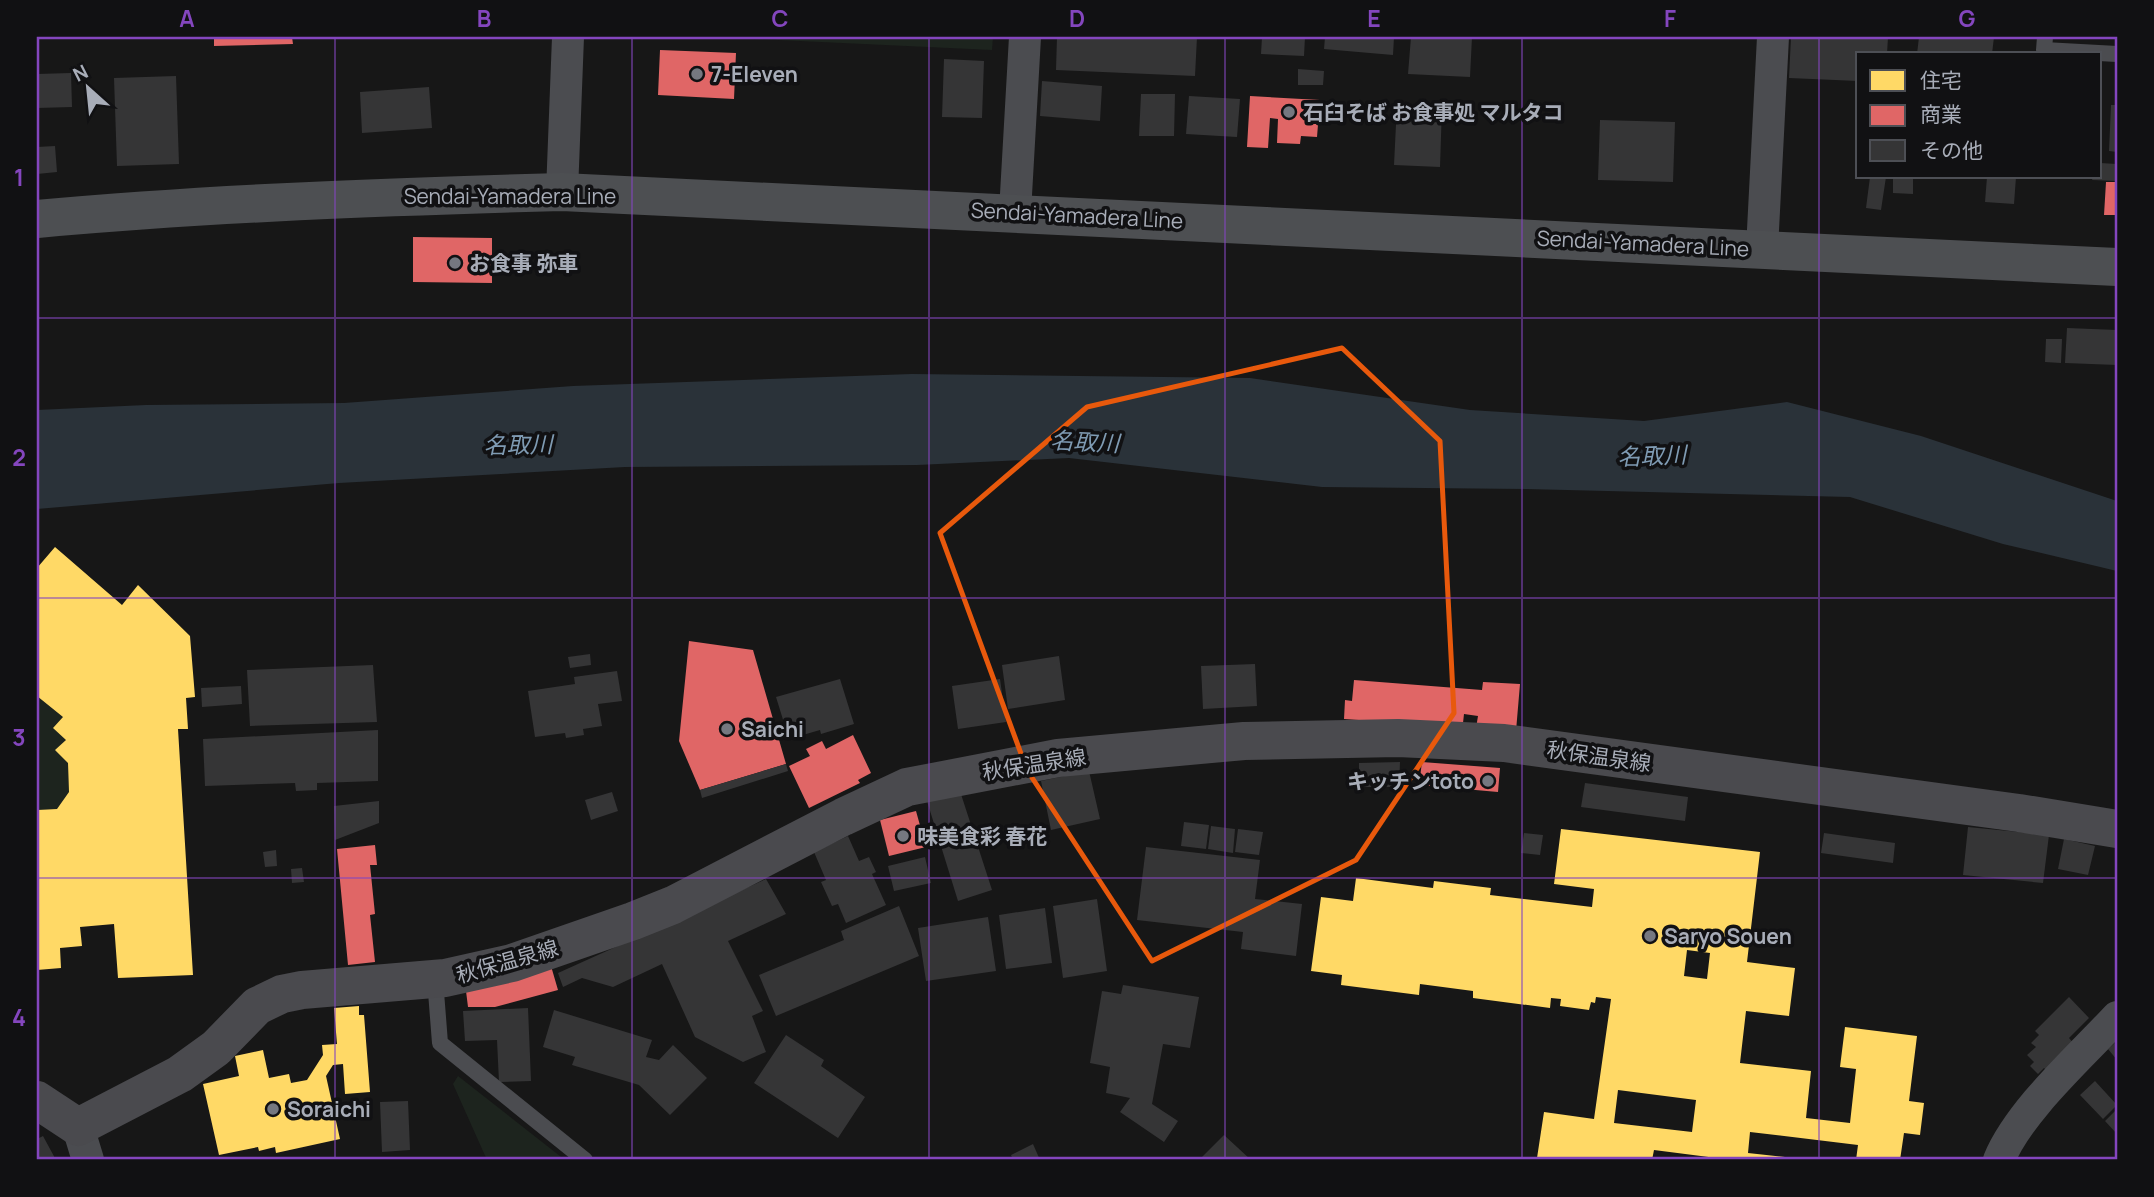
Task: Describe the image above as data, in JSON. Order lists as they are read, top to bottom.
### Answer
{
  "streets": {
    "main road": ["Sendai-Yamadera Line", "秋保温泉線"]
  },
  "water": ["名取川"],
  "places": [
    "7-Eleven",
    "石臼そば お食事処 マルタコ",
    "お食事 弥車",
    "Saichi",
    "キッチンtoto",
    "味美食彩 春花",
    "Saryo Souen",
    "Soraichi"
  ],
  "legend": ["住宅", "商業", "その他"],
  "north": "top left",
  "grid": {
    "columns": [
      "A",
      "B",
      "C",
      "D",
      "E",
      "F",
      "G"
    ],
    "rows": [
      "1",
      "2",
      "3",
      "4"
    ]
  }
}
